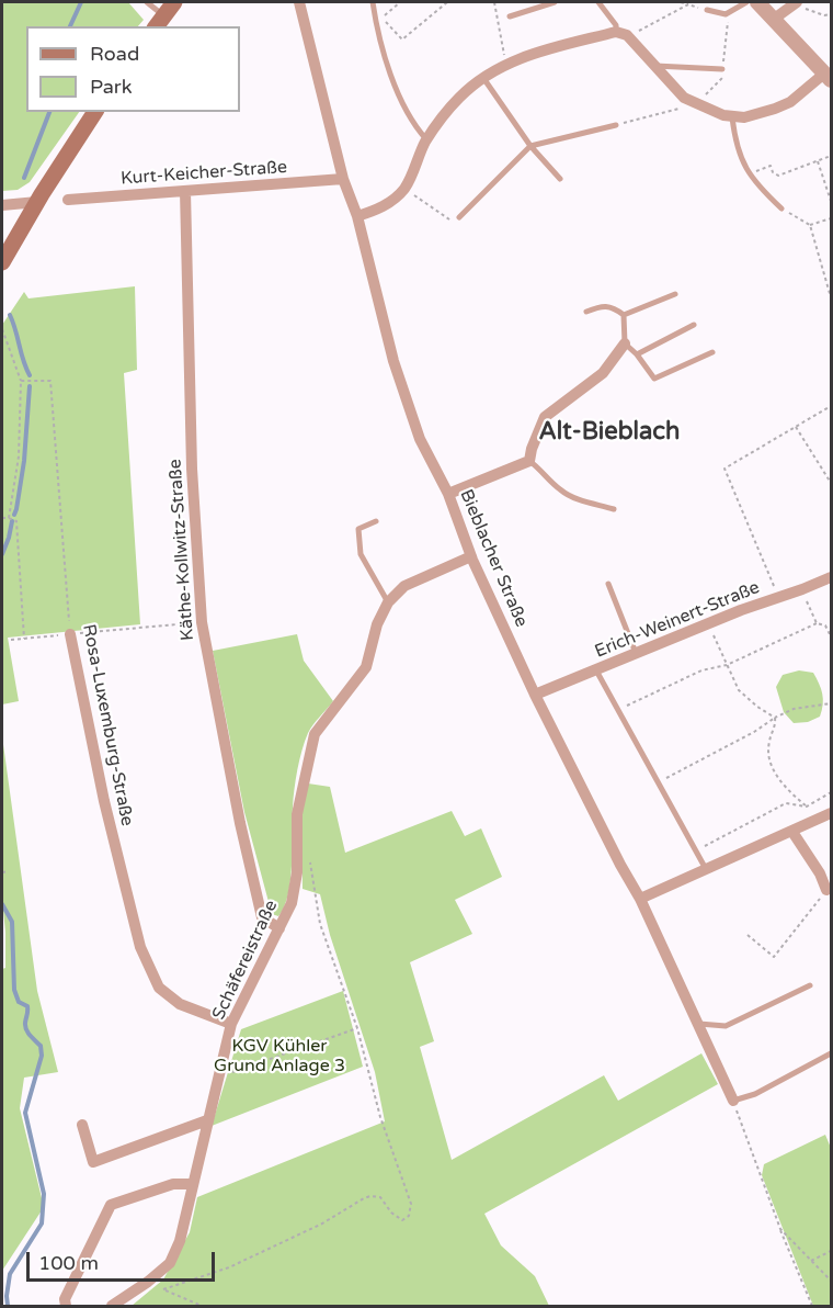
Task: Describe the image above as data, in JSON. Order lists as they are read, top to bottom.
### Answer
{
  "streets": {
    "street": [
      "Kurt-Keicher-Straße",
      "Käthe-Kollwitz-Straße",
      "Bieblacher Straße",
      "Erich-Weinert-Straße",
      "Rosa-Luxemburg-Straße",
      "Schäfereistraße"
    ]
  },
  "crossings": [
    ["Kurt-Keicher-Straße", "Käthe-Kollwitz-Straße"],
    ["Kurt-Keicher-Straße", "Bieblacher Straße"],
    ["Käthe-Kollwitz-Straße", "Schäfereistraße"],
    ["Bieblacher Straße", "Erich-Weinert-Straße"],
    ["Bieblacher Straße", "Schäfereistraße"],
    ["Rosa-Luxemburg-Straße", "Schäfereistraße"]
  ],
  "districts": ["Alt-Bieblach"],
  "parks": ["KGV Kühler Grund Anlage 3"],
  "legend": ["Road", "Park"],
  "scale_bar": "100 m"
}
